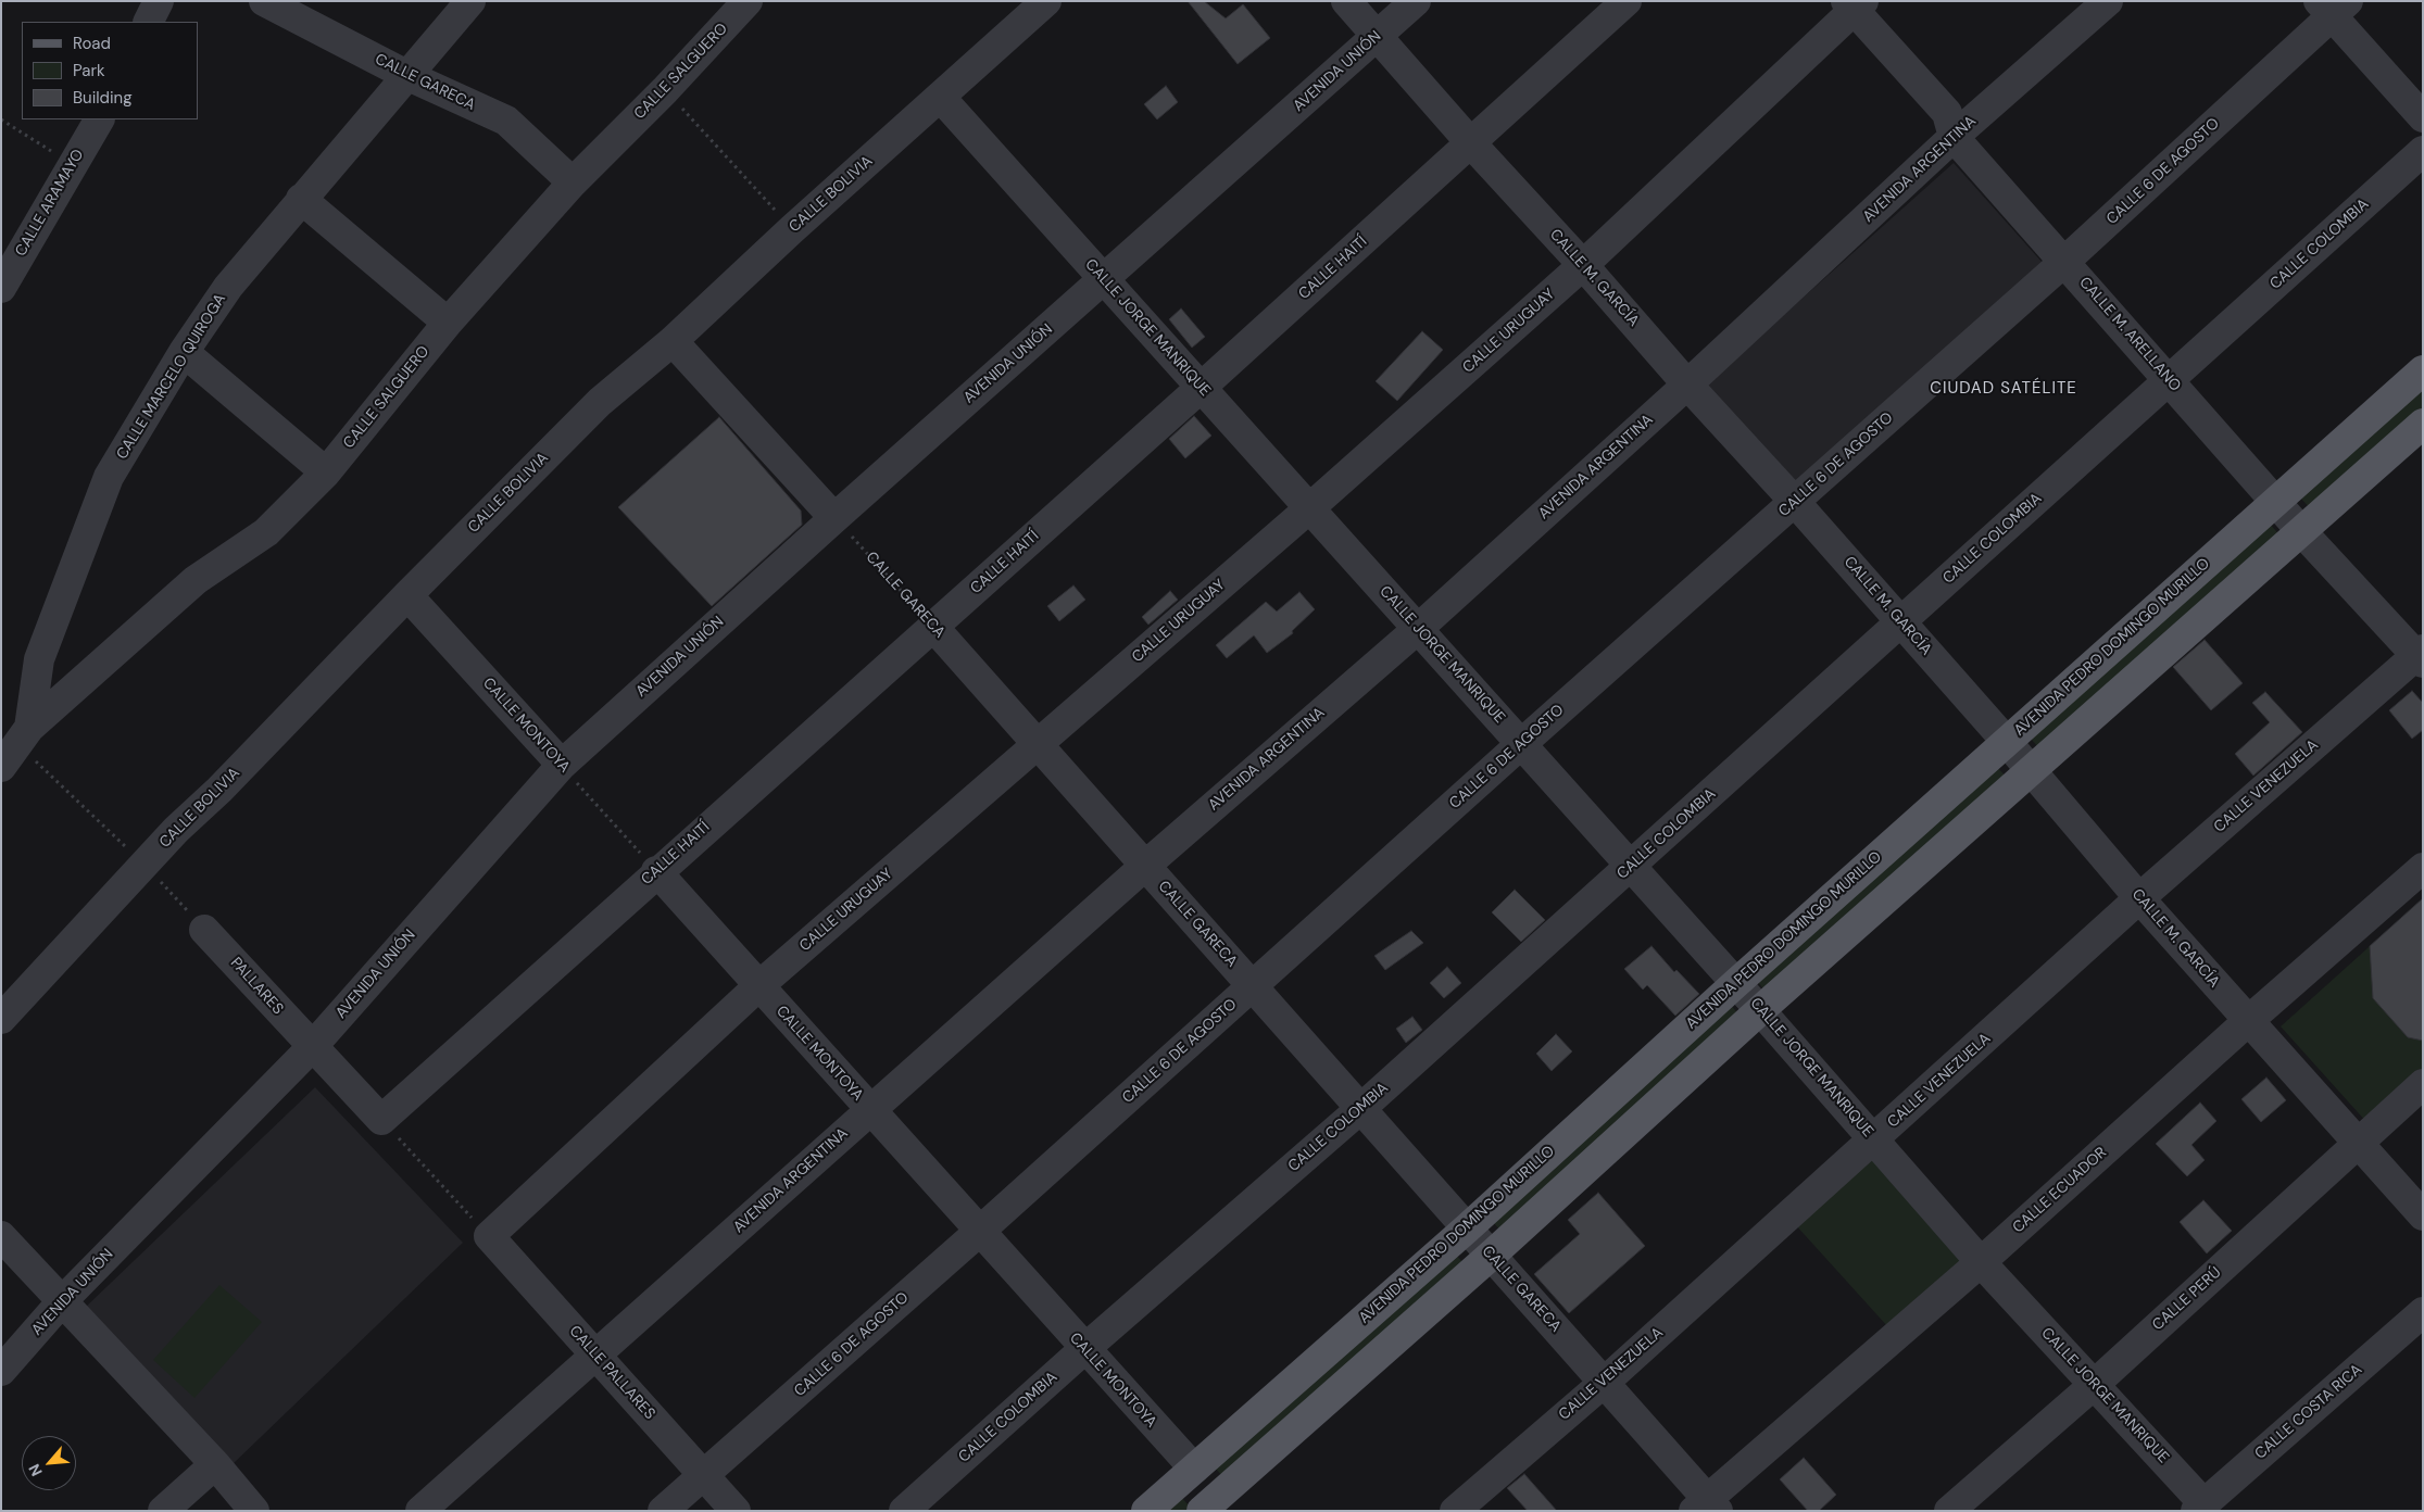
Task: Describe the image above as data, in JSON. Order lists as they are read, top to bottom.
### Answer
{
  "streets": {
    "main road": ["AVENIDA PEDRO DOMINGO MURILLO", "CALLE MONTOYA"],
    "street": [
      "CALLE SALGUERO",
      "AVENIDA UNIÓN",
      "CALLE GARECA",
      "AVENIDA ARGENTINA",
      "CALLE 6 DE AGOSTO",
      "CALLE BOLIVIA",
      "CALLE ARAMAYO",
      "CALLE COLOMBIA",
      "CALLE HAITÍ",
      "CALLE M. GARCÍA",
      "CALLE JORGE MANRIQUE",
      "CALLE URUGUAY",
      "CALLE M. ARELLANO",
      "CALLE MARCELO QUIROGA",
      "CALLE VENEZUELA",
      "PALLARES",
      "CALLE ECUADOR",
      "CALLE PERÚ",
      "CALLE PALLARES",
      "CALLE COSTA RICA"
    ]
  },
  "crossings": [
    ["CALLE SALGUERO", "CALLE GARECA"],
    ["CALLE SALGUERO", "CALLE MARCELO QUIROGA"],
    ["AVENIDA UNIÓN", "CALLE GARECA"],
    ["AVENIDA UNIÓN", "CALLE M. GARCÍA"],
    ["AVENIDA UNIÓN", "CALLE JORGE MANRIQUE"],
    ["AVENIDA UNIÓN", "CALLE MONTOYA"],
    ["AVENIDA UNIÓN", "PALLARES"],
    ["CALLE GARECA", "AVENIDA ARGENTINA"],
    ["CALLE GARECA", "CALLE 6 DE AGOSTO"],
    ["CALLE GARECA", "CALLE COLOMBIA"],
    ["CALLE GARECA", "CALLE HAITÍ"],
    ["CALLE GARECA", "CALLE URUGUAY"],
    ["CALLE GARECA", "CALLE MARCELO QUIROGA"],
    ["CALLE GARECA", "AVENIDA PEDRO DOMINGO MURILLO"],
    ["CALLE GARECA", "CALLE VENEZUELA"],
    ["CALLE GARECA", "CALLE ECUADOR"],
    ["AVENIDA ARGENTINA", "CALLE M. GARCÍA"],
    ["AVENIDA ARGENTINA", "CALLE JORGE MANRIQUE"],
    ["AVENIDA ARGENTINA", "CALLE M. ARELLANO"],
    ["AVENIDA ARGENTINA", "CALLE MONTOYA"],
    ["AVENIDA ARGENTINA", "CALLE PALLARES"],
    ["CALLE 6 DE AGOSTO", "CALLE M. GARCÍA"],
    ["CALLE 6 DE AGOSTO", "CALLE JORGE MANRIQUE"],
    ["CALLE 6 DE AGOSTO", "CALLE M. ARELLANO"],
    ["CALLE 6 DE AGOSTO", "CALLE MONTOYA"],
    ["CALLE 6 DE AGOSTO", "CALLE PALLARES"],
    ["CALLE BOLIVIA", "CALLE JORGE MANRIQUE"],
    ["CALLE BOLIVIA", "CALLE MONTOYA"],
    ["CALLE COLOMBIA", "CALLE M. GARCÍA"],
    ["CALLE COLOMBIA", "CALLE JORGE MANRIQUE"],
    ["CALLE COLOMBIA", "CALLE M. ARELLANO"],
    ["CALLE COLOMBIA", "CALLE MONTOYA"],
    ["CALLE HAITÍ", "CALLE M. GARCÍA"],
    ["CALLE HAITÍ", "CALLE JORGE MANRIQUE"],
    ["CALLE HAITÍ", "CALLE MONTOYA"],
    ["CALLE HAITÍ", "PALLARES"],
    ["CALLE M. GARCÍA", "CALLE URUGUAY"],
    ["CALLE M. GARCÍA", "AVENIDA PEDRO DOMINGO MURILLO"],
    ["CALLE M. GARCÍA", "CALLE VENEZUELA"],
    ["CALLE M. GARCÍA", "CALLE ECUADOR"],
    ["CALLE M. GARCÍA", "CALLE PERÚ"],
    ["CALLE JORGE MANRIQUE", "CALLE URUGUAY"],
    ["CALLE JORGE MANRIQUE", "AVENIDA PEDRO DOMINGO MURILLO"],
    ["CALLE JORGE MANRIQUE", "CALLE VENEZUELA"],
    ["CALLE JORGE MANRIQUE", "CALLE ECUADOR"],
    ["CALLE JORGE MANRIQUE", "CALLE PERÚ"],
    ["CALLE JORGE MANRIQUE", "CALLE COSTA RICA"],
    ["CALLE URUGUAY", "CALLE M. ARELLANO"],
    ["CALLE URUGUAY", "CALLE MONTOYA"],
    ["CALLE URUGUAY", "CALLE PALLARES"],
    ["CALLE M. ARELLANO", "AVENIDA PEDRO DOMINGO MURILLO"],
    ["CALLE M. ARELLANO", "CALLE VENEZUELA"],
    ["AVENIDA PEDRO DOMINGO MURILLO", "CALLE MONTOYA"]
  ],
  "districts": ["CIUDAD SATÉLITE"],
  "legend": ["Road", "Park", "Building"],
  "north": "bottom left"
}
